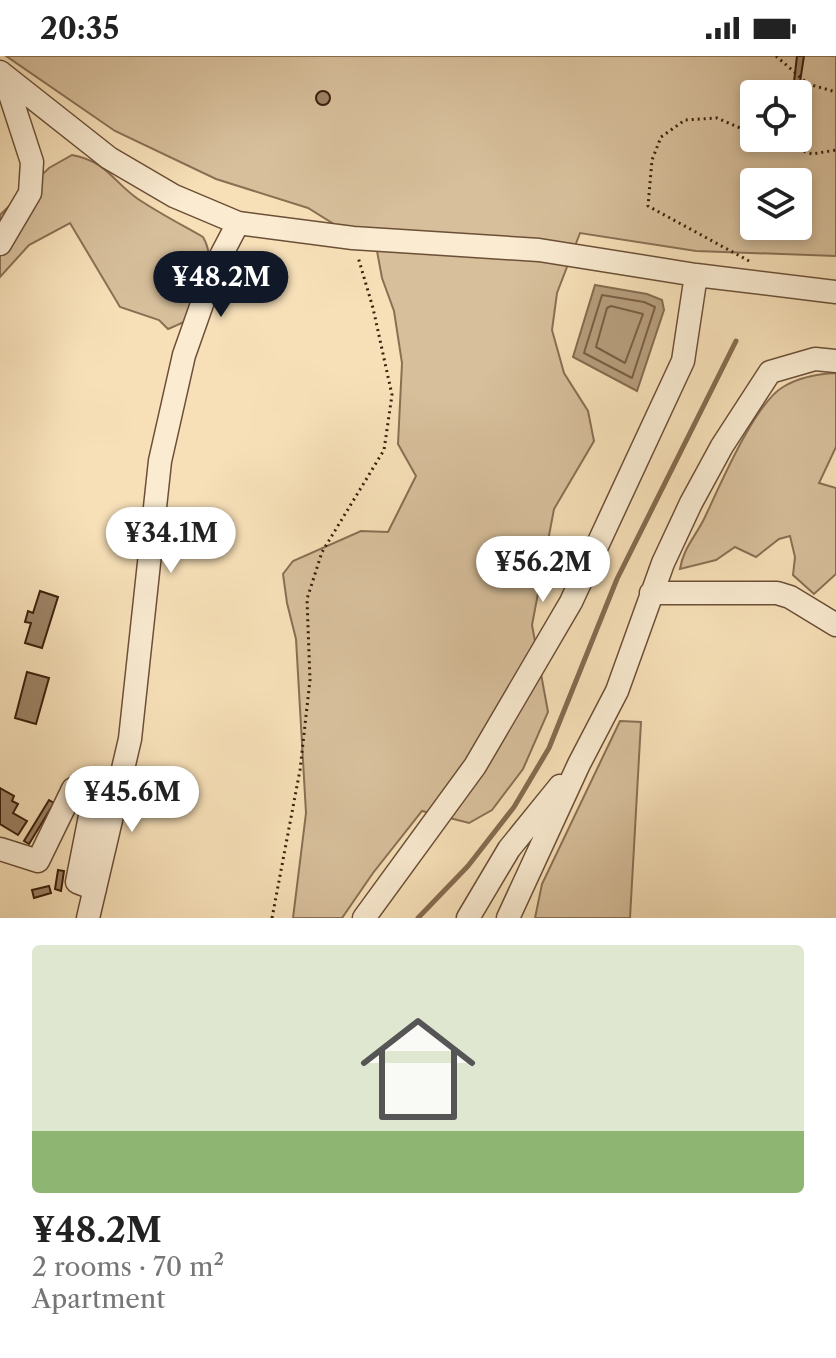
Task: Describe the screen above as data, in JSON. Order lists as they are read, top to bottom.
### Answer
{
  "page": {
    "status": "20:35",
    "price": [
      "¥48.2M",
      "¥34.1M",
      "¥56.2M",
      "¥45.6M"
    ],
    "list": [
      {
        "name": "¥48.2M",
        "note": "2 rooms · 70 m² · Apartment"
      }
    ]
  }
}
